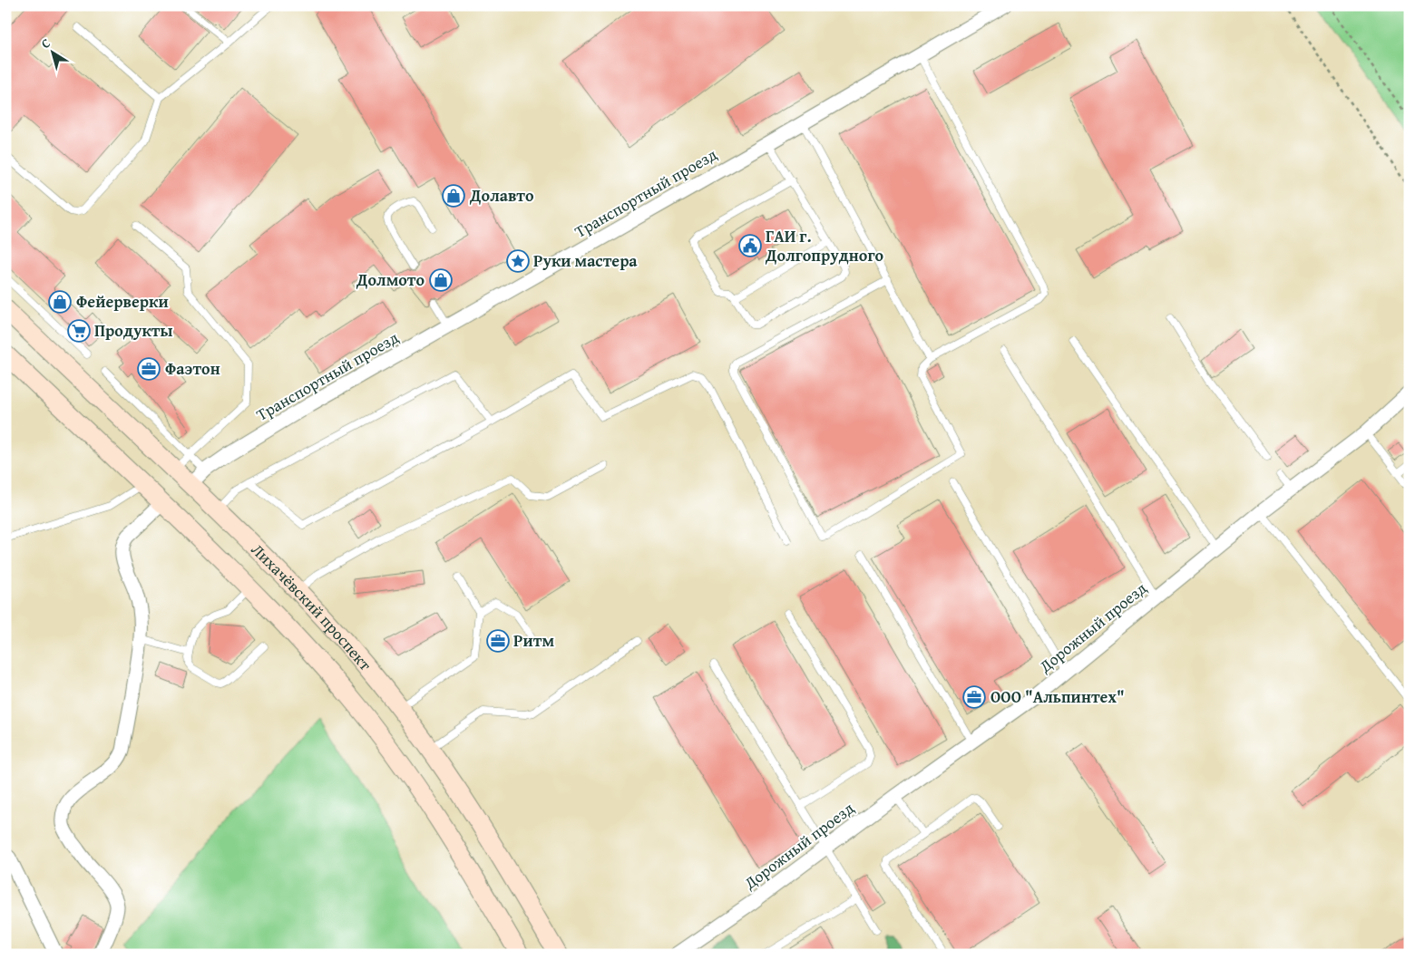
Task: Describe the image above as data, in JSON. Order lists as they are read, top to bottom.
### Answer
{
  "streets": {
    "main road": ["Лихачёвский проспект"],
    "street": ["Транспортный проезд", "Дорожный проезд"]
  },
  "crossings": [
    ["Транспортный проезд", "Лихачёвский проспект"]
  ],
  "places": {
    "shop": ["Долавто", "Долмото", "Фейерверки"],
    "public building": ["ГАИ г. Долгопрудного"],
    "place": ["Руки мастера"],
    "supermarket": ["Продукты"],
    "office": ["Фаэтон", "Ритм", "ООО \"Альпинтех\""]
  },
  "north": "top left"
}
